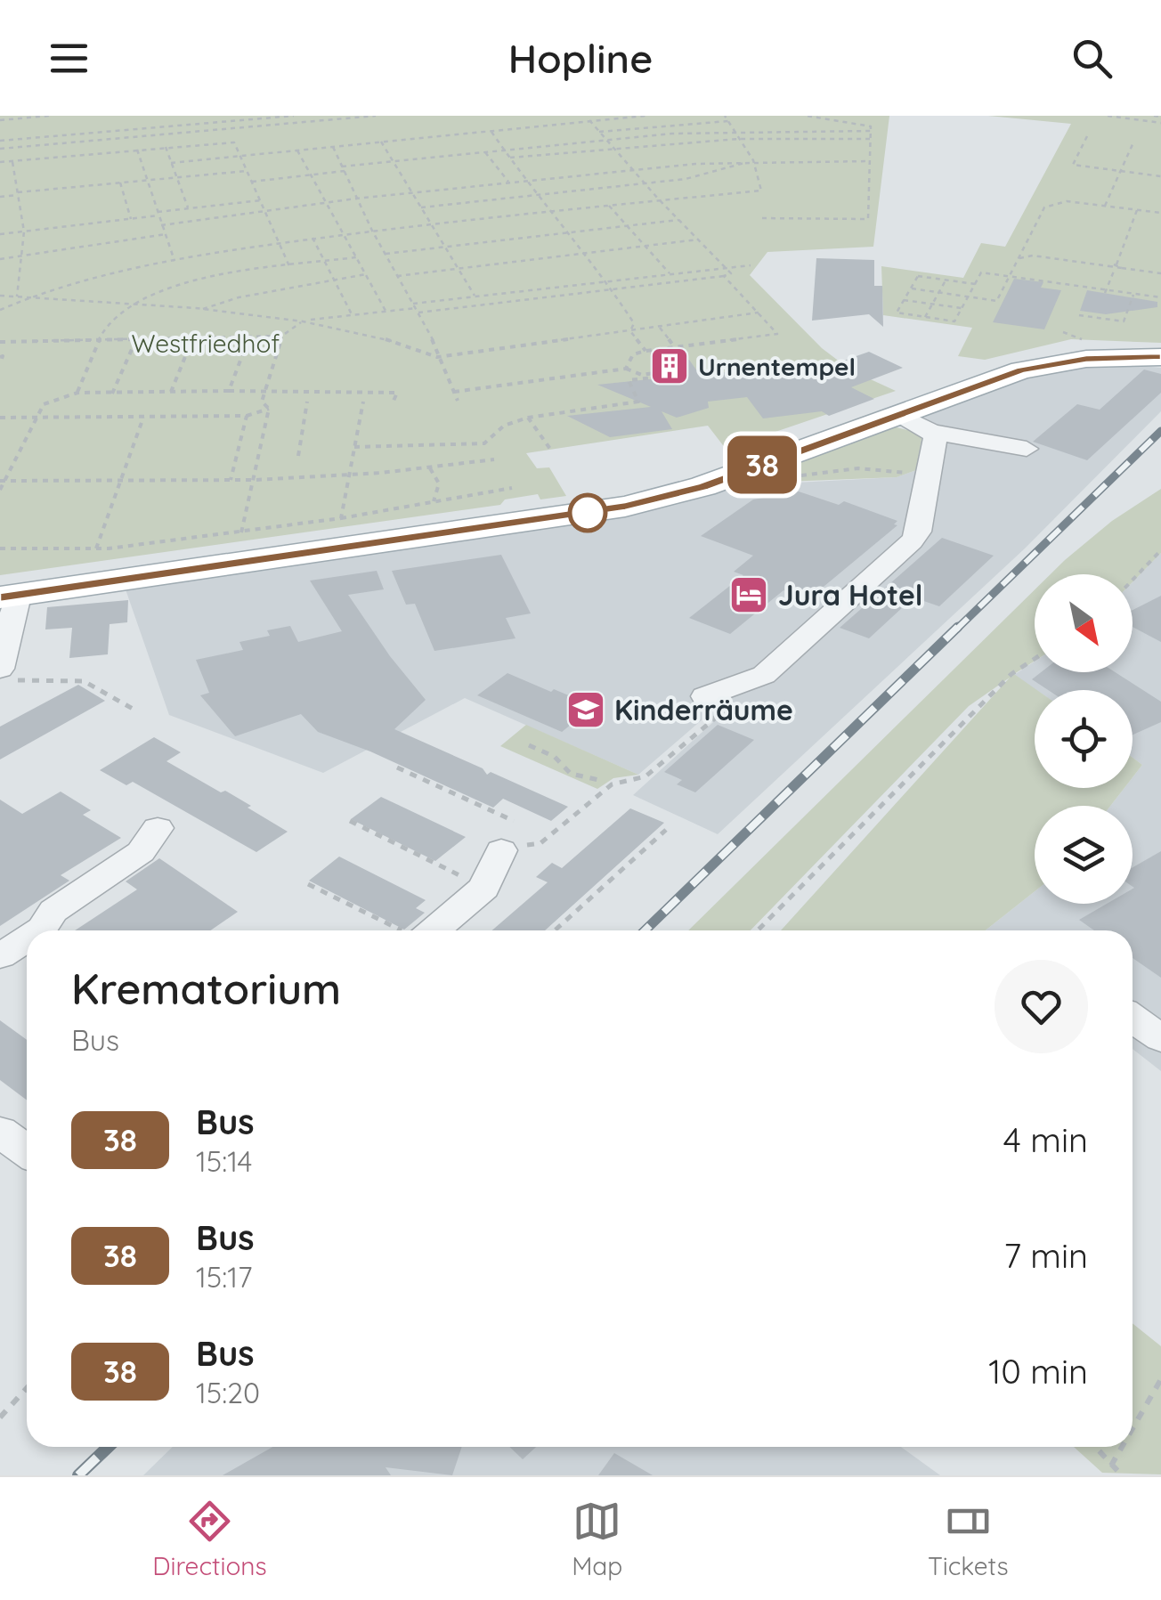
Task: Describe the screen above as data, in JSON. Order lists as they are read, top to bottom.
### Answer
{
  "parks": ["Westfriedhof"],
  "places": {
    "building": ["Urnentempel"],
    "hotel": ["Jura Hotel"],
    "school or university": ["Kinderräume"]
  },
  "lines": ["bus line 38"],
  "north": "bottom right",
  "page": {
    "header": "Hopline",
    "on_map": "38",
    "heading": ["Krematorium", "Bus"],
    "list": [
      {
        "mark": "38",
        "name": "Bus",
        "note": "15:14",
        "value": "4 min"
      },
      {
        "mark": "38",
        "name": "Bus",
        "note": "15:17",
        "value": "7 min"
      },
      {
        "mark": "38",
        "name": "Bus",
        "note": "15:20",
        "value": "10 min"
      }
    ],
    "tabs": ["Directions", "Map", "Tickets"]
  }
}
